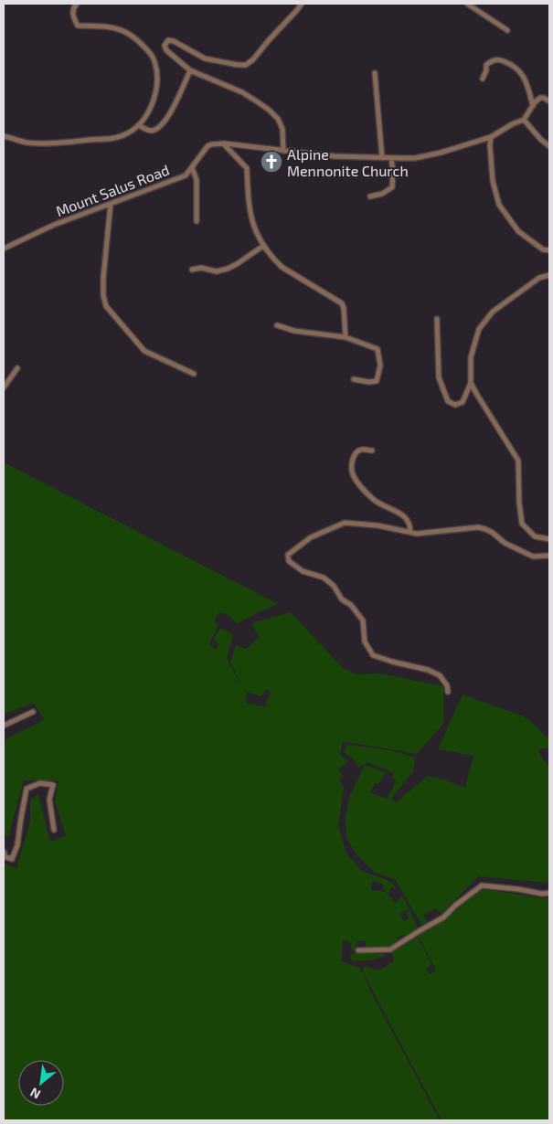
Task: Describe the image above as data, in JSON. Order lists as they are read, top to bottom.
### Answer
{
  "streets": {
    "street": ["Mount Salus Road"]
  },
  "places": {
    "church": ["Alpine Mennonite Church"]
  },
  "north": "bottom left"
}
